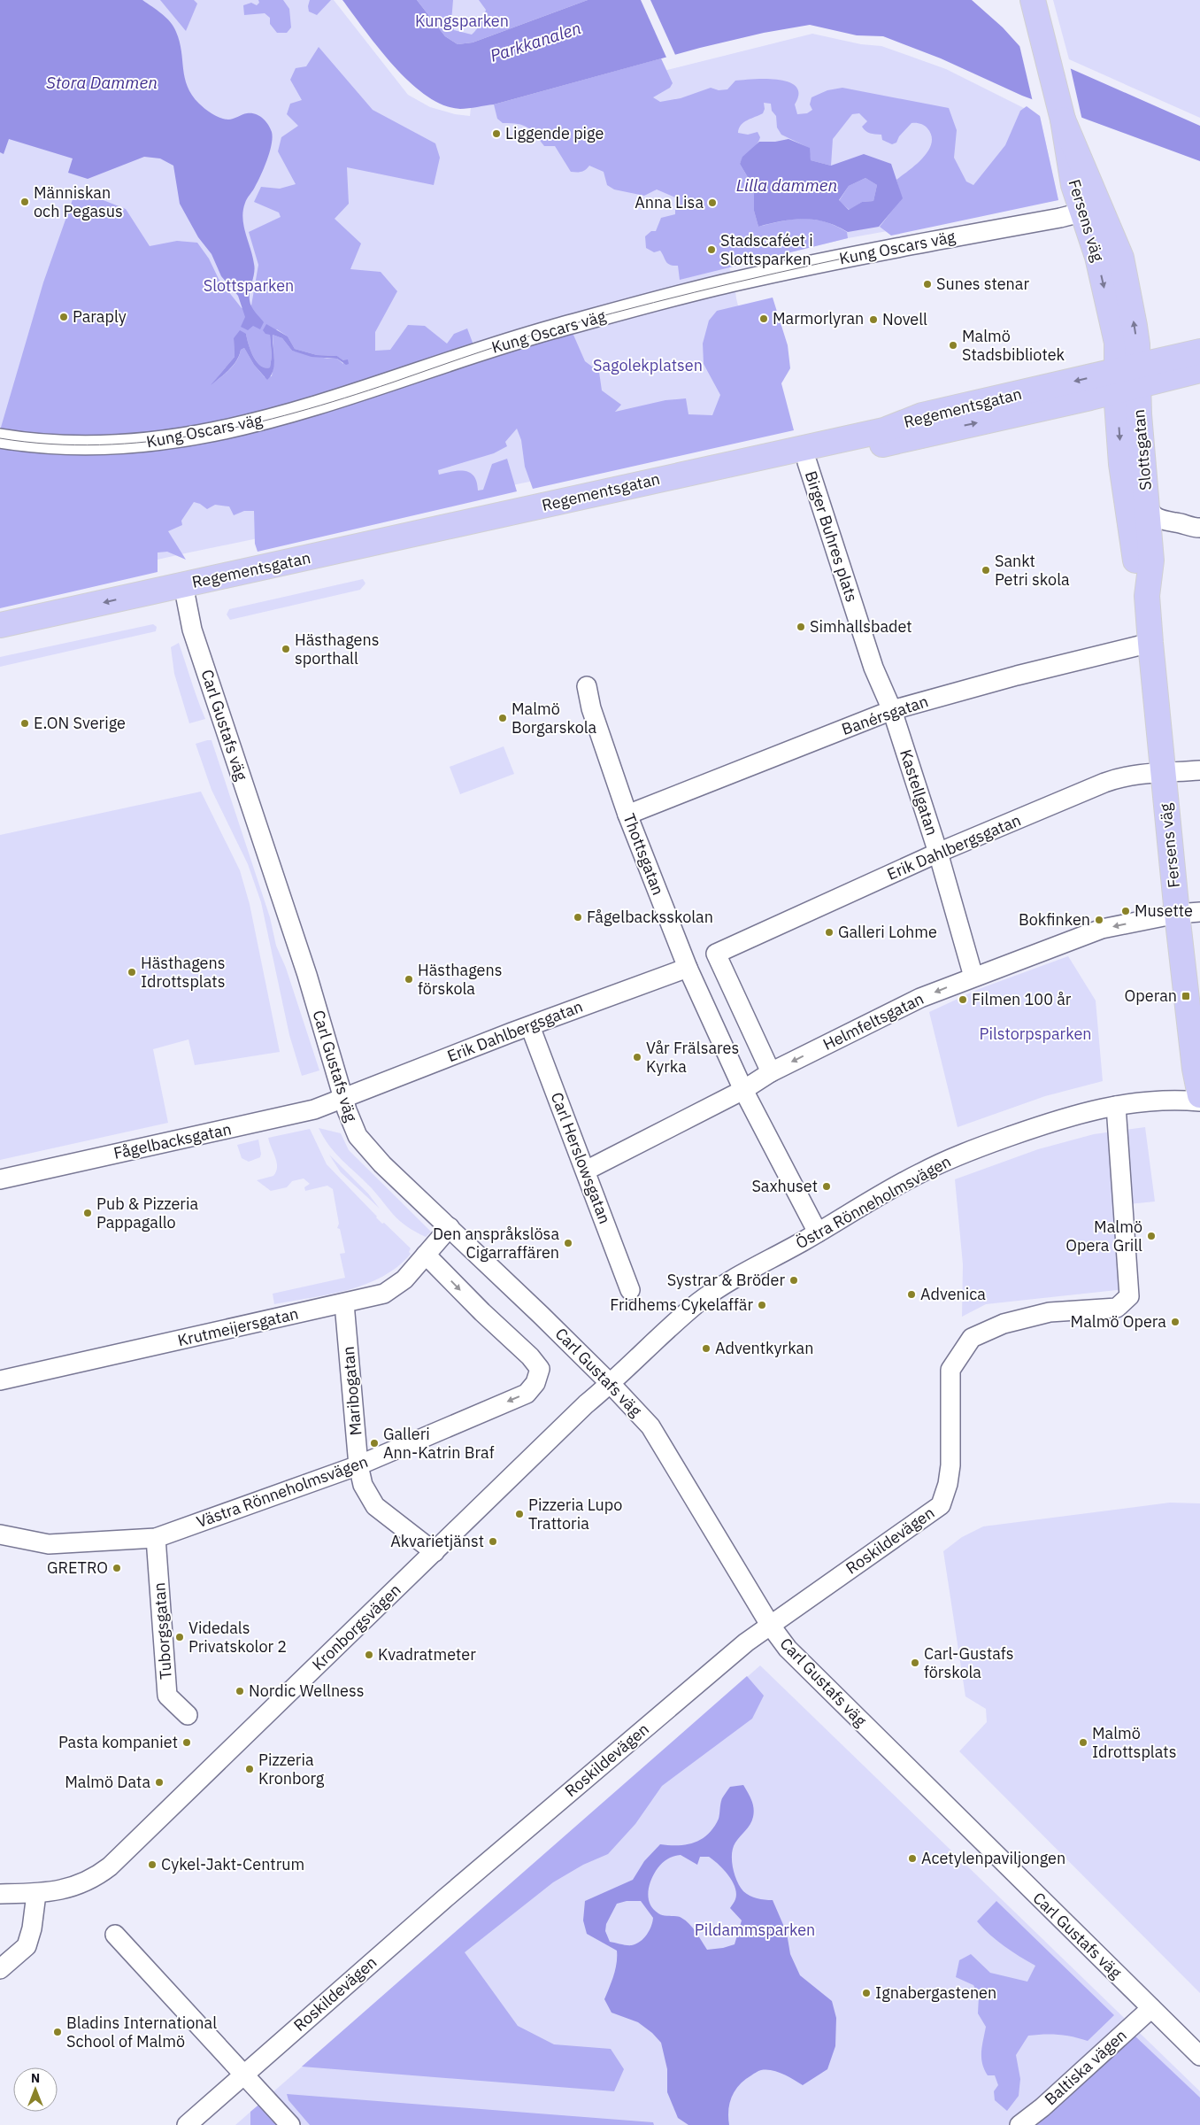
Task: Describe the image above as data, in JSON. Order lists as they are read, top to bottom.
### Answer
{
  "streets": {
    "main road": ["Fersens väg", "Regementsgatan", "Slottsgatan"],
    "street": [
      "Kung Oscars väg",
      "Birger Buhres plats",
      "Banérsgatan",
      "Carl Gustafs väg",
      "Kastellgatan",
      "Erik Dahlbergsgatan",
      "Thottsgatan",
      "Helmfeltsgatan",
      "Fågelbacksgatan",
      "Carl Herslowsgatan",
      "Östra Rönneholmsvägen",
      "Krutmeijersgatan",
      "Maribogatan",
      "Västra Rönneholmsvägen",
      "Roskildevägen",
      "Kronborgsvägen",
      "Tuborgsgatan",
      "Baltiska vägen"
    ]
  },
  "crossings": [
    ["Fersens väg", "Kung Oscars väg"],
    ["Fersens väg", "Regementsgatan"],
    ["Fersens väg", "Slottsgatan"],
    ["Fersens väg", "Banérsgatan"],
    ["Fersens väg", "Erik Dahlbergsgatan"],
    ["Fersens väg", "Helmfeltsgatan"],
    ["Regementsgatan", "Slottsgatan"],
    ["Regementsgatan", "Birger Buhres plats"],
    ["Regementsgatan", "Carl Gustafs väg"],
    ["Birger Buhres plats", "Banérsgatan"],
    ["Birger Buhres plats", "Kastellgatan"],
    ["Banérsgatan", "Kastellgatan"],
    ["Banérsgatan", "Thottsgatan"],
    ["Carl Gustafs väg", "Erik Dahlbergsgatan"],
    ["Carl Gustafs väg", "Fågelbacksgatan"],
    ["Carl Gustafs väg", "Östra Rönneholmsvägen"],
    ["Carl Gustafs väg", "Krutmeijersgatan"],
    ["Carl Gustafs väg", "Roskildevägen"],
    ["Carl Gustafs väg", "Kronborgsvägen"],
    ["Carl Gustafs väg", "Baltiska vägen"],
    ["Kastellgatan", "Erik Dahlbergsgatan"],
    ["Kastellgatan", "Helmfeltsgatan"],
    ["Erik Dahlbergsgatan", "Thottsgatan"],
    ["Erik Dahlbergsgatan", "Helmfeltsgatan"],
    ["Erik Dahlbergsgatan", "Fågelbacksgatan"],
    ["Erik Dahlbergsgatan", "Carl Herslowsgatan"],
    ["Thottsgatan", "Helmfeltsgatan"],
    ["Thottsgatan", "Östra Rönneholmsvägen"],
    ["Helmfeltsgatan", "Carl Herslowsgatan"],
    ["Östra Rönneholmsvägen", "Roskildevägen"],
    ["Östra Rönneholmsvägen", "Kronborgsvägen"],
    ["Krutmeijersgatan", "Maribogatan"],
    ["Krutmeijersgatan", "Västra Rönneholmsvägen"],
    ["Maribogatan", "Västra Rönneholmsvägen"],
    ["Maribogatan", "Kronborgsvägen"],
    ["Västra Rönneholmsvägen", "Tuborgsgatan"]
  ],
  "one_way": ["Helmfeltsgatan"],
  "water": ["Parkkanalen", "Stora Dammen", "Lilla dammen"],
  "parks": [
    "Kungsparken",
    "Slottsparken",
    "Sagolekplatsen",
    "Pilstorpsparken",
    "Pildammsparken"
  ],
  "places": {
    "other": [
      "Liggende pige",
      "Människan och Pegasus",
      "Anna Lisa",
      "Stadscaféet i Slottsparken",
      "Sunes stenar",
      "Paraply",
      "Marmorlyran",
      "Novell",
      "Malmö Stadsbibliotek",
      "Sankt Petri skola",
      "Simhallsbadet",
      "Hästhagens sporthall",
      "Malmö Borgarskola",
      "E.ON Sverige",
      "Musette",
      "Fågelbacksskolan",
      "Bokfinken",
      "Galleri Lohme",
      "Hästhagens Idrottsplats",
      "Hästhagens förskola",
      "Filmen 100 år",
      "Vår Frälsares Kyrka",
      "Saxhuset",
      "Pub & Pizzeria Pappagallo",
      "Malmö Opera Grill",
      "Den anspråkslösa Cigarraffären",
      "Systrar & Bröder",
      "Advenica",
      "Fridhems Cykelaffär",
      "Malmö Opera",
      "Adventkyrkan",
      "Galleri Ann-Katrin Braf",
      "Pizzeria Lupo Trattoria",
      "Akvarietjänst",
      "GRETRO",
      "Videdals Privatskolor 2",
      "Kvadratmeter",
      "Carl-Gustafs förskola",
      "Nordic Wellness",
      "Pasta kompaniet",
      "Malmö Idrottsplats",
      "Pizzeria Kronborg",
      "Malmö Data",
      "Acetylenpaviljongen",
      "Cykel-Jakt-Centrum",
      "Ignabergastenen",
      "Bladins International School of Malmö"
    ],
    "transit": ["Operan"]
  },
  "north": "top"
}
